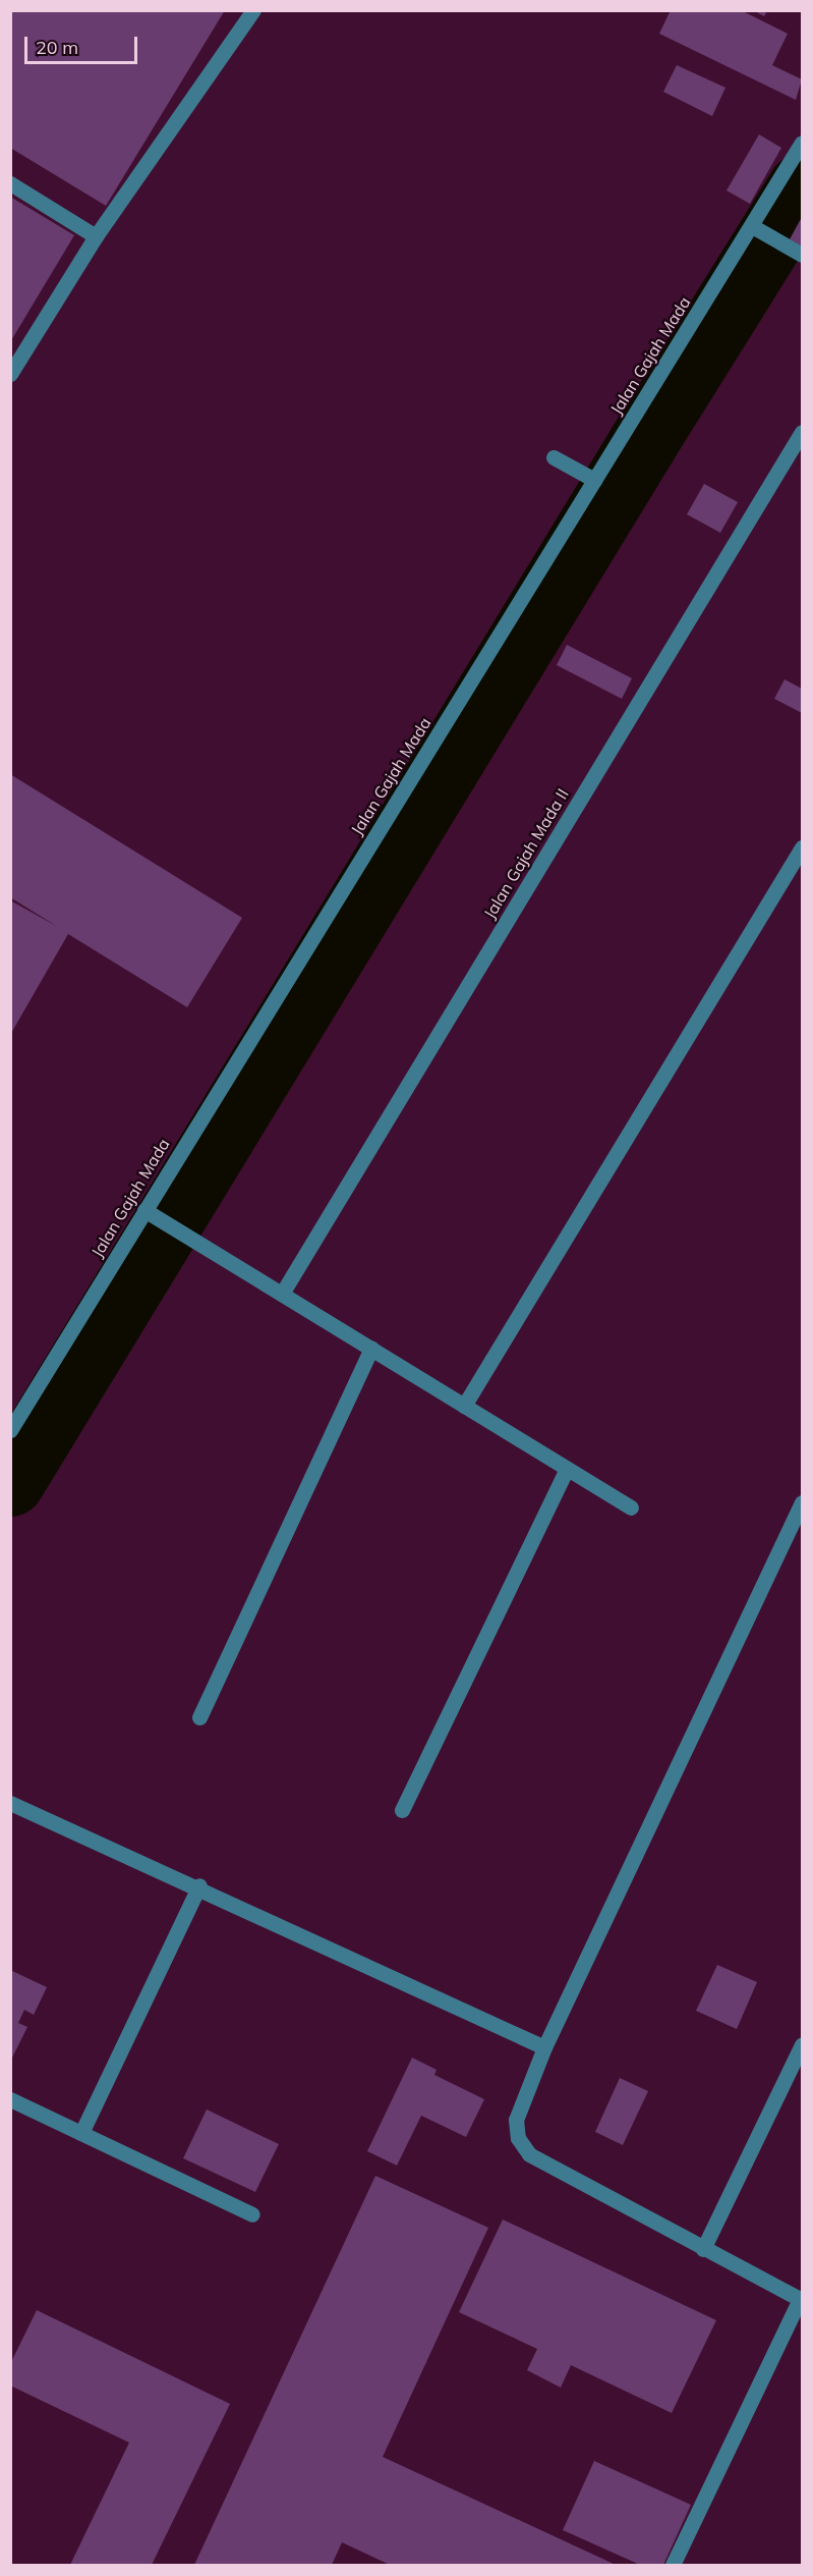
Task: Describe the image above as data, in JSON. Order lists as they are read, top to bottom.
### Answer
{
  "streets": {
    "street": ["Jalan Gajah Mada", "Jalan Gajah Mada II"]
  },
  "scale_bar": "20 m"
}
